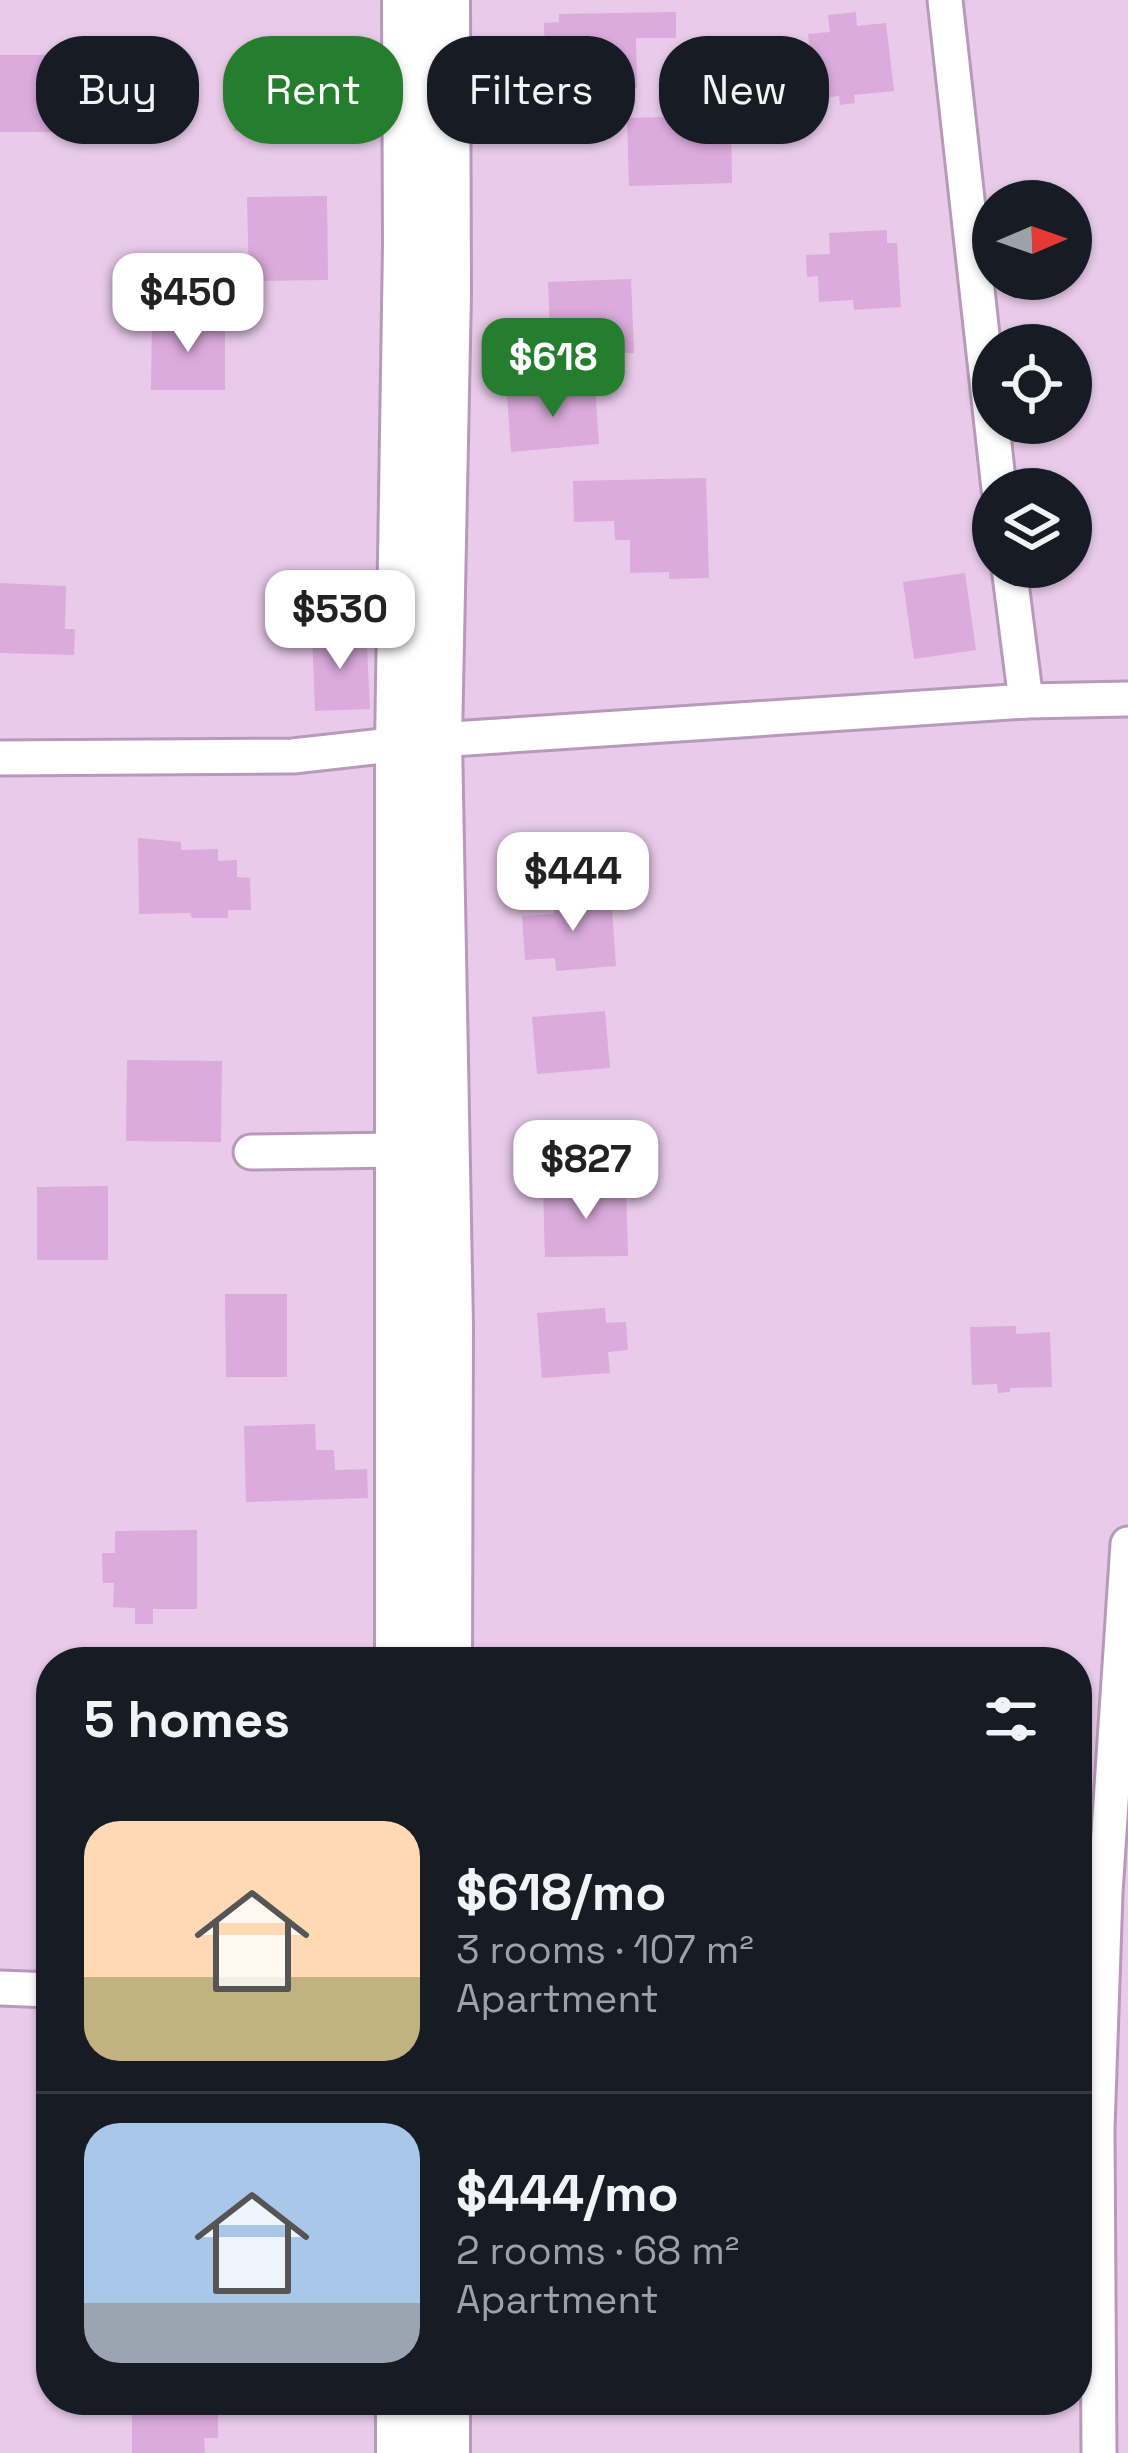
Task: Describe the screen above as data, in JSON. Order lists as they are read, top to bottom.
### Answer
{
  "north": "right",
  "page": {
    "chip": [
      "Buy",
      "Rent",
      "Filters",
      "New"
    ],
    "price": [
      "$450",
      "$618",
      "$530",
      "$444",
      "$827"
    ],
    "heading": "5 homes",
    "list": [
      {
        "name": "$618/mo",
        "note": "3 rooms · 107 m² · Apartment"
      },
      {
        "name": "$444/mo",
        "note": "2 rooms · 68 m² · Apartment"
      }
    ]
  }
}
